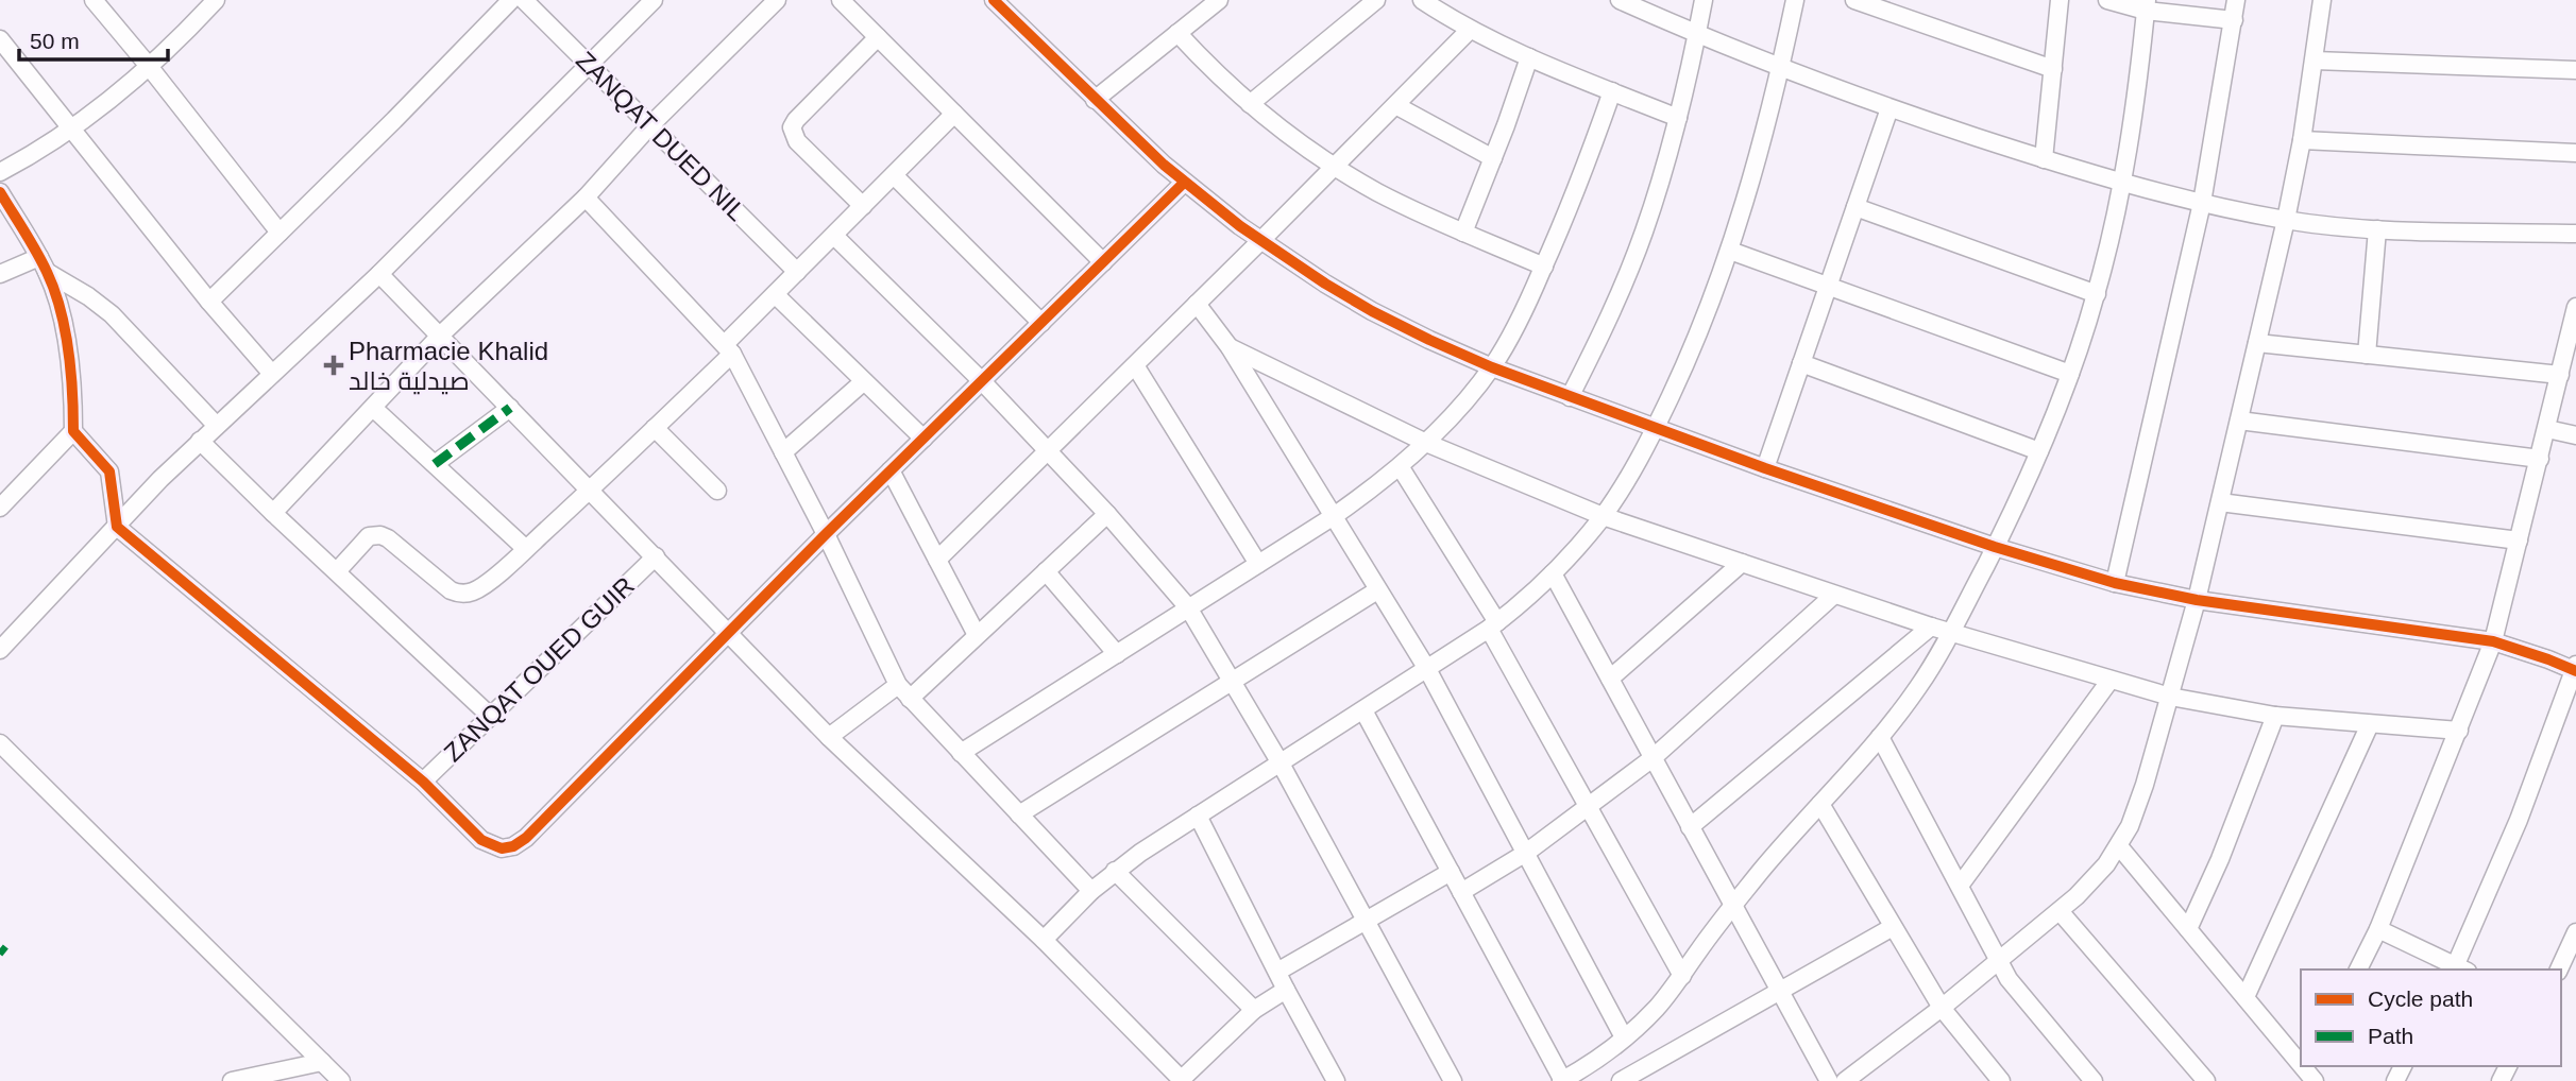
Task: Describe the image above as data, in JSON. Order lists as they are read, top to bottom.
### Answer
{
  "streets": {
    "street": ["ZANQAT DUED NIL", "ZANQAT OUED GUIR"]
  },
  "places": {
    "health": ["Pharmacie Khalid صيدلية خالد"]
  },
  "legend": ["Cycle path", "Path"],
  "scale_bar": "50 m"
}
